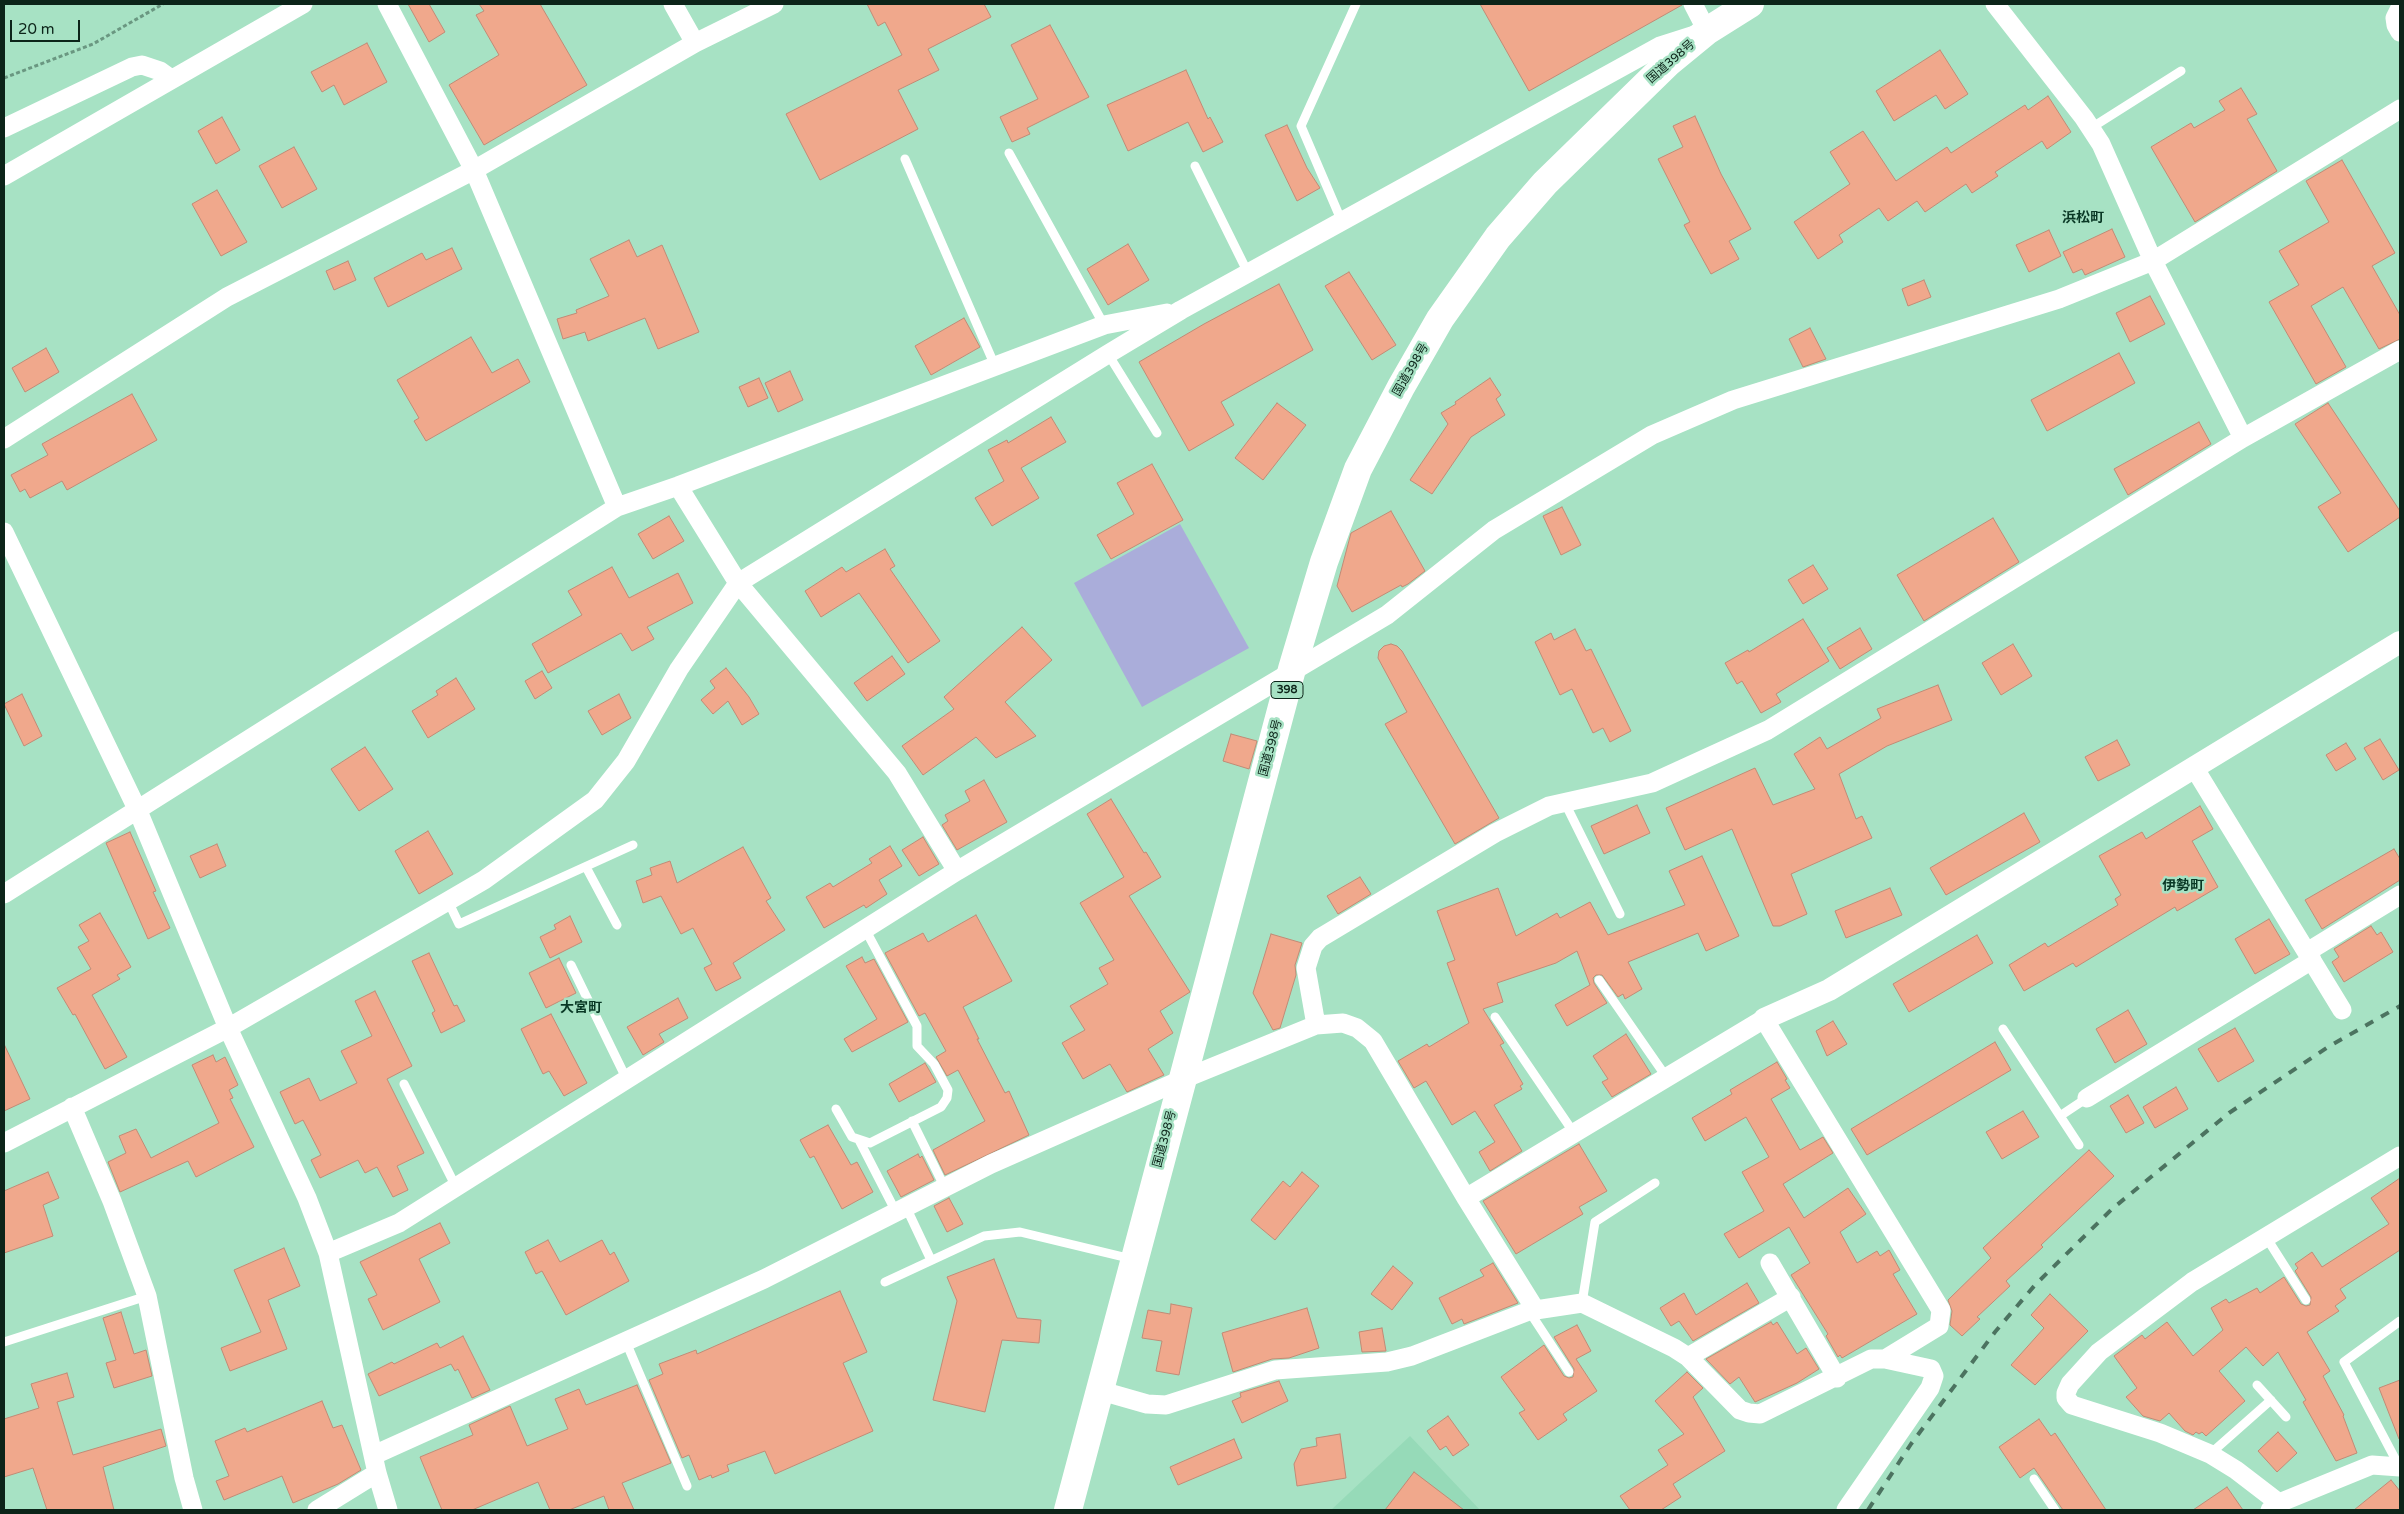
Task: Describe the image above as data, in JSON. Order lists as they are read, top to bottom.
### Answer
{
  "streets": {
    "highway": ["国道398号", "398"]
  },
  "districts": ["浜松町", "伊勢町", "大宮町"],
  "scale_bar": "20 m"
}
